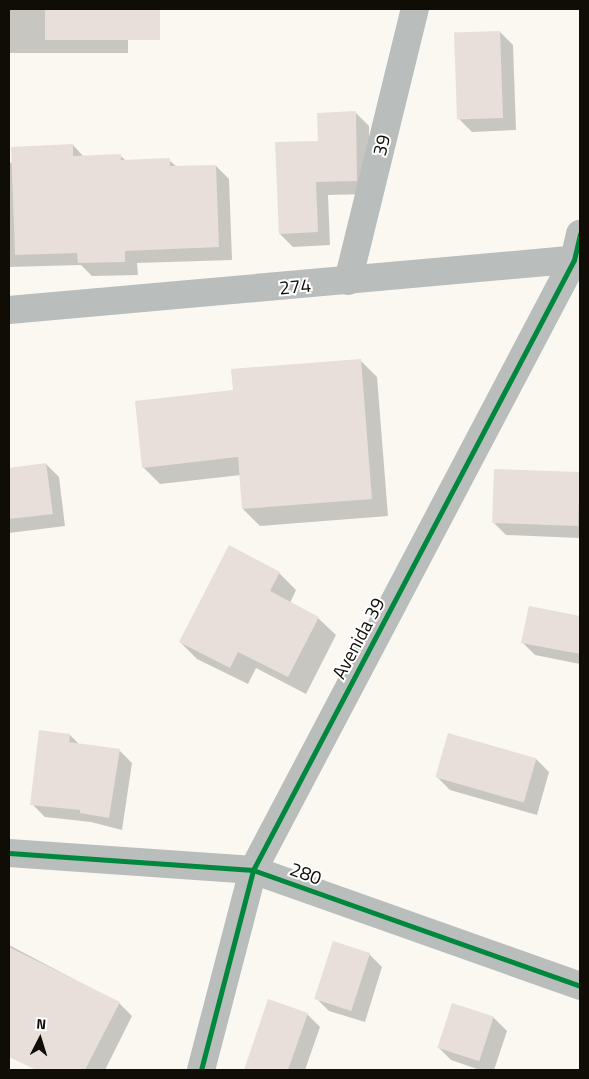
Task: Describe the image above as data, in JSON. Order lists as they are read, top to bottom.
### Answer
{
  "streets": {
    "street": [
      "39",
      "274",
      "Avenida 39",
      "280"
    ]
  },
  "crossings": [
    ["39", "274"],
    ["274", "Avenida 39"],
    ["Avenida 39", "280"]
  ],
  "north": "top"
}
